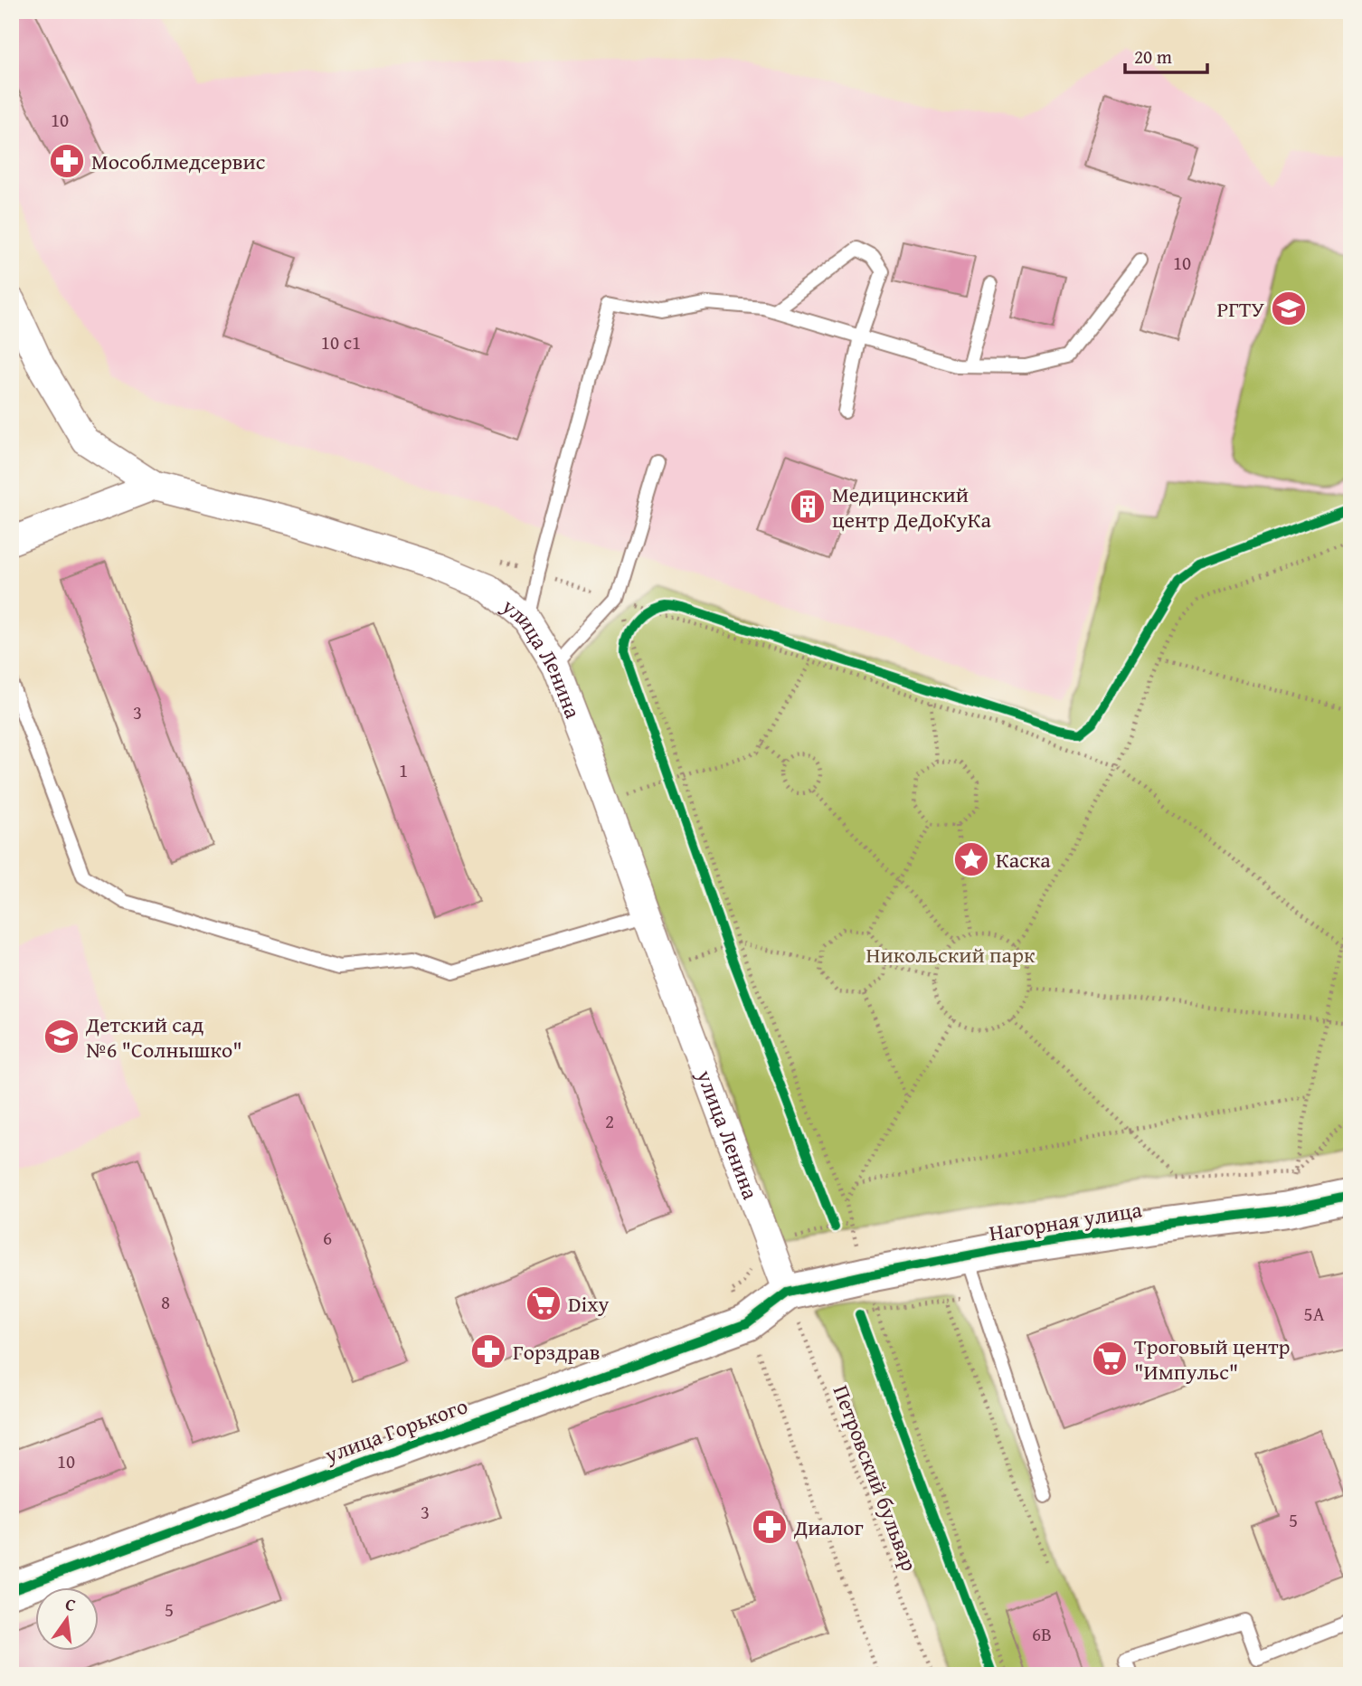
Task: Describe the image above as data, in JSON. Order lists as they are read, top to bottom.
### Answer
{
  "streets": {
    "street": ["улица Ленина", "Нагорная улица", "улица Горького"],
    "path": ["Петровский бульвар"]
  },
  "crossings": [
    ["улица Ленина", "Нагорная улица"],
    ["улица Ленина", "улица Горького"],
    ["улица Ленина", "Петровский бульвар"],
    ["Нагорная улица", "улица Горького"],
    ["Нагорная улица", "Петровский бульвар"],
    ["улица Горького", "Петровский бульвар"]
  ],
  "parks": ["Никольский парк"],
  "places": {
    "pharmacy": ["Мособлмедсервис", "Горздрав", "Диалог"],
    "school or university": ["РГТУ", "Детский сад №6 \"Солнышко\""],
    "building": ["Медицинский центр ДеДоКуКа"],
    "place": ["Каска"],
    "supermarket": ["Dixy", "Троговый центр \"Импульс\""]
  },
  "house_numbers": [
    "10",
    "10",
    "10 с1",
    "3",
    "1",
    "2",
    "6",
    "8",
    "5А",
    "10",
    "3",
    "5",
    "5",
    "6В"
  ],
  "scale_bar": "20 m",
  "north": "top"
}
